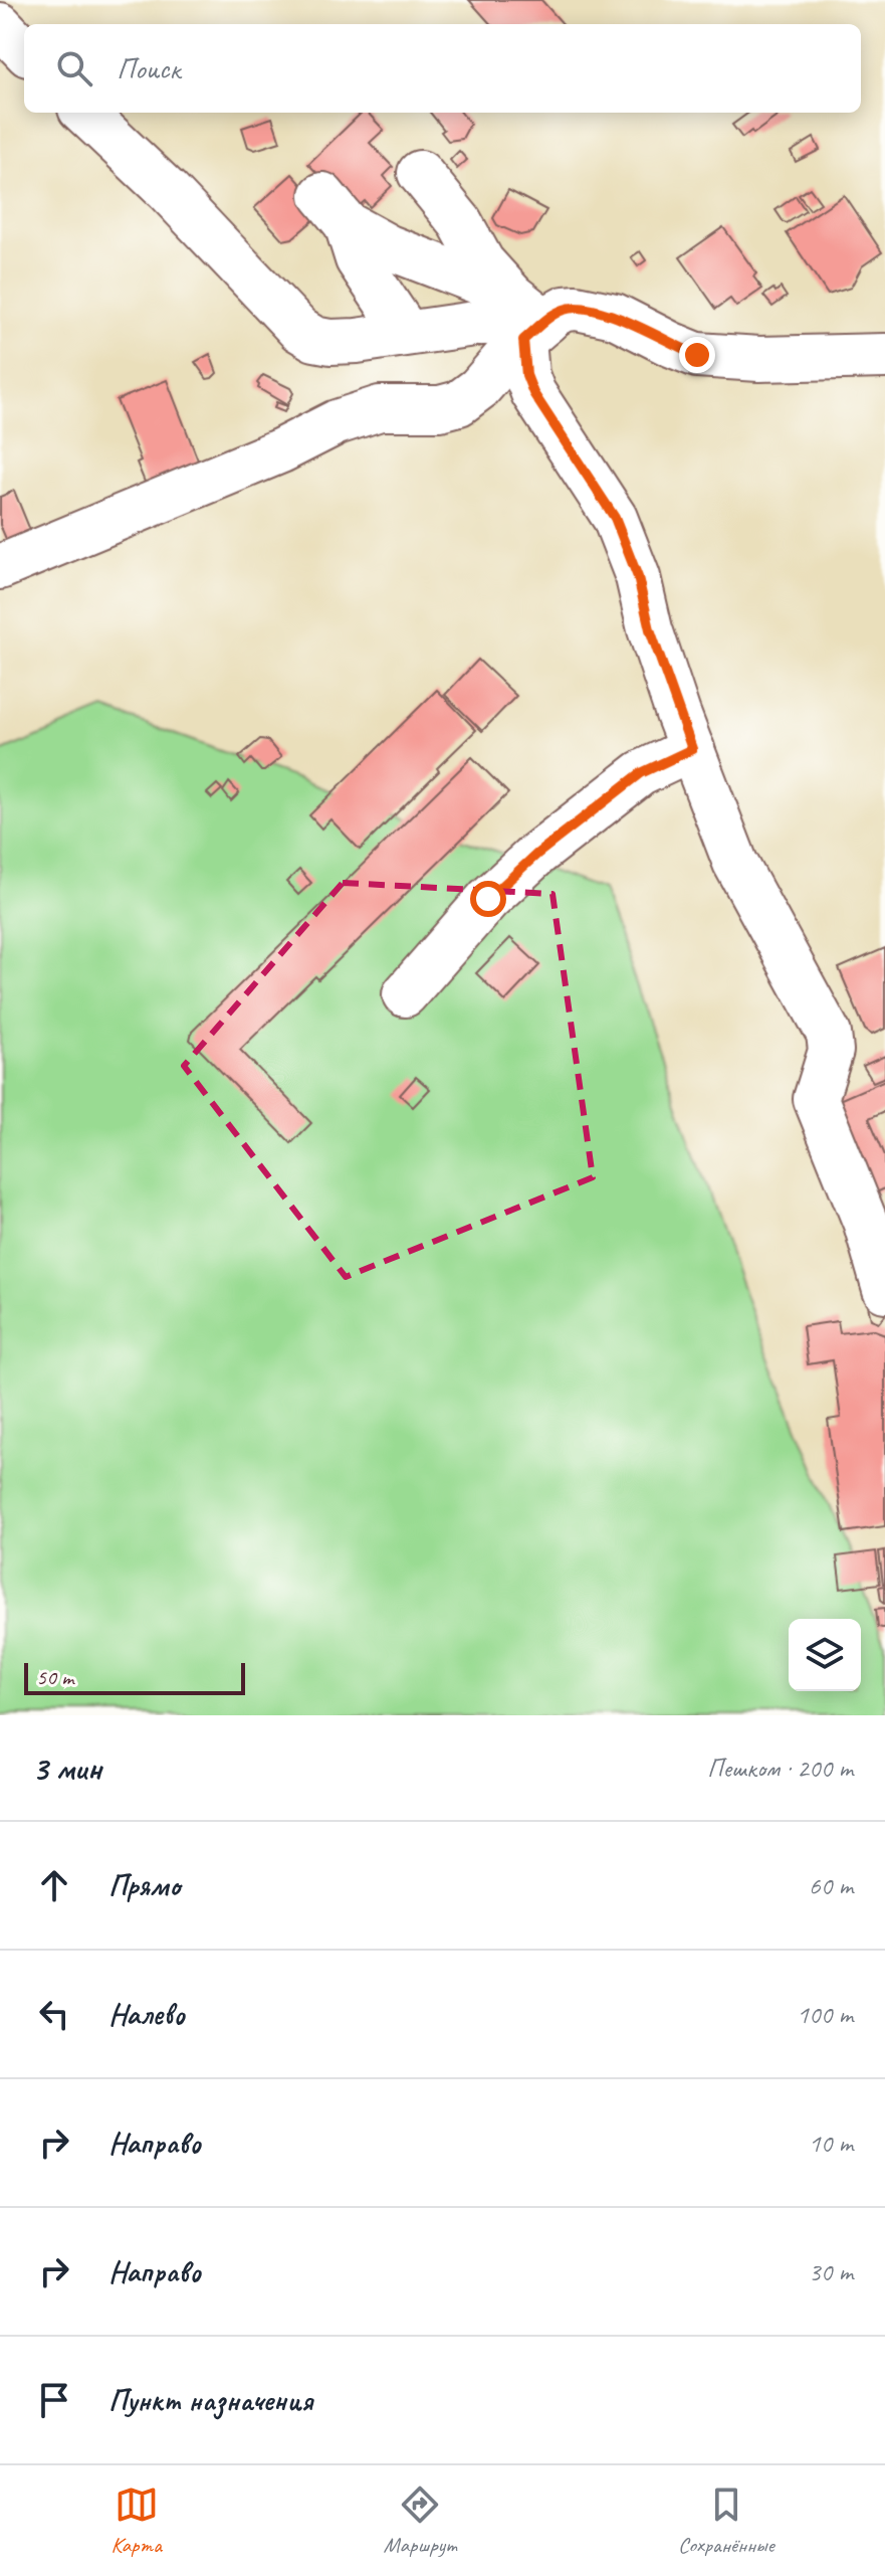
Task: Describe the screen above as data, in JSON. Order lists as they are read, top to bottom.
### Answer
{
  "scale_bar": "50 m",
  "page": {
    "search": "Поиск",
    "scale": "50 m",
    "heading": ["3 мин", "Пешком · 200 m"],
    "list": [
      ["Прямо", "60 m"],
      ["Налево", "100 m"],
      ["Направо", "10 m"],
      ["Направо", "30 m"],
      "Пункт назначения"
    ],
    "nav": ["Карта", "Маршрут", "Сохранённые"]
  }
}
